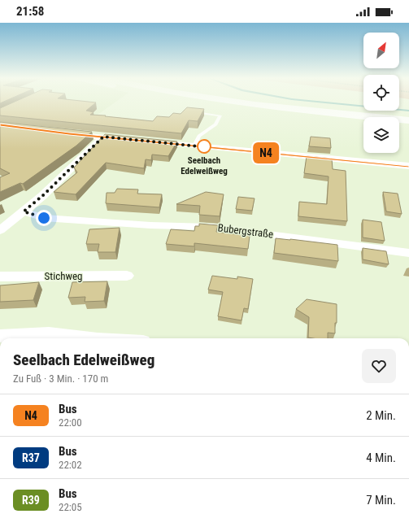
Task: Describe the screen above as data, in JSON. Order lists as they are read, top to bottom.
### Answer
{
  "streets": {
    "street": ["Bubergstraße", "Stichweg"]
  },
  "places": ["Seelbach Edelweißweg"],
  "lines": ["bus line N4"],
  "north": "top right",
  "page": {
    "status": "21:58",
    "on_map": "N4",
    "heading": ["Seelbach Edelweißweg", "Zu Fuß · 3 Min. · 170 m"],
    "list": [
      {
        "mark": "N4",
        "name": "Bus",
        "note": "22:00",
        "value": "2 Min."
      },
      {
        "mark": "R37",
        "name": "Bus",
        "note": "22:02",
        "value": "4 Min."
      },
      {
        "mark": "R39",
        "name": "Bus",
        "note": "22:05",
        "value": "7 Min."
      }
    ]
  }
}
